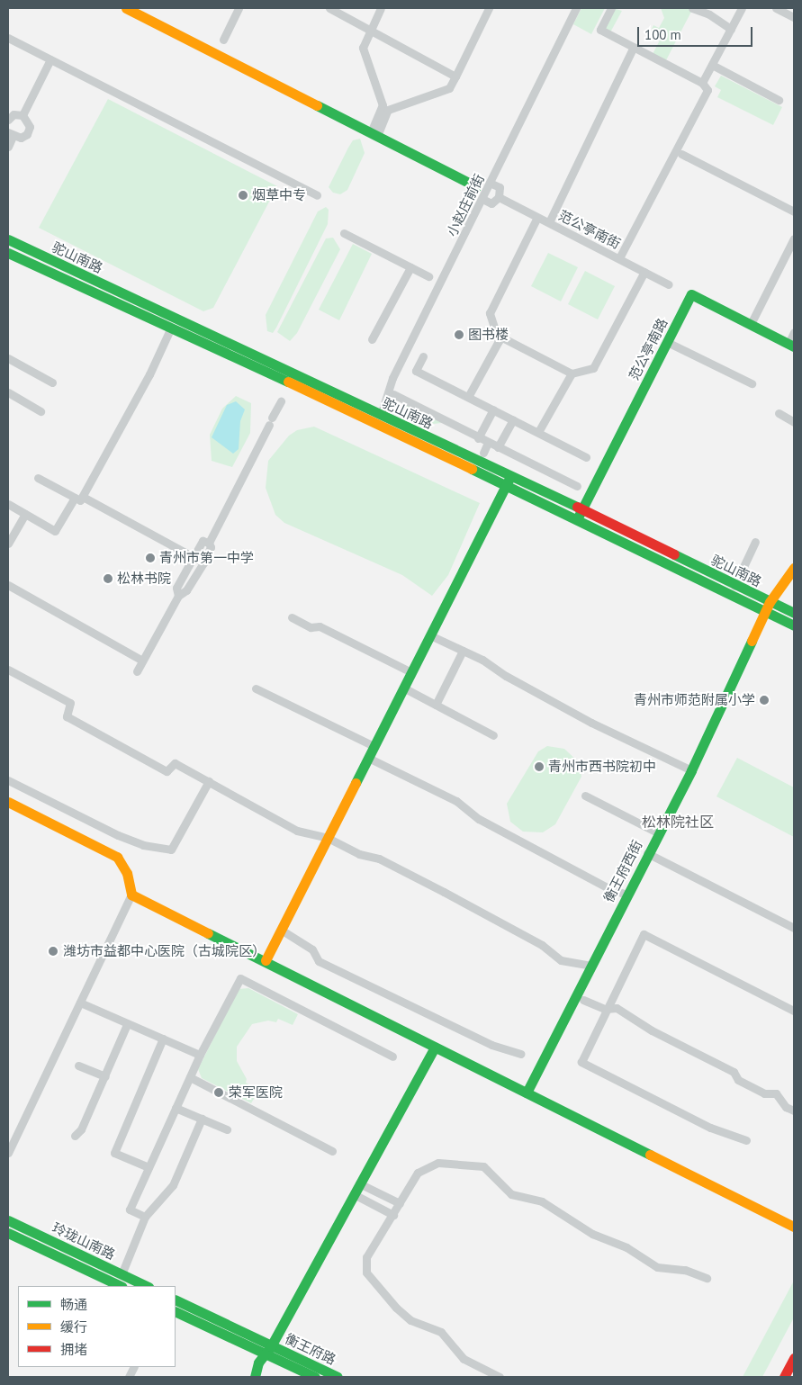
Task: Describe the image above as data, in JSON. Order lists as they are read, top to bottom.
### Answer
{
  "streets": {
    "street": [
      "小赵庄前街",
      "范公亭南街",
      "驼山南路",
      "范公亭南路",
      "衡王府西街",
      "玲珑山南路",
      "衡王府路"
    ]
  },
  "crossings": [
    ["小赵庄前街", "驼山南路"],
    ["驼山南路", "范公亭南路"],
    ["驼山南路", "衡王府西街"]
  ],
  "districts": ["松林院社区"],
  "places": [
    "烟草中专",
    "图书楼",
    "青州市第一中学",
    "松林书院",
    "青州市师范附属小学",
    "青州市西书院初中",
    "潍坊市益都中心医院（古城院区）",
    "荣军医院"
  ],
  "legend": ["畅通", "缓行", "拥堵"],
  "scale_bar": "100 m"
}
